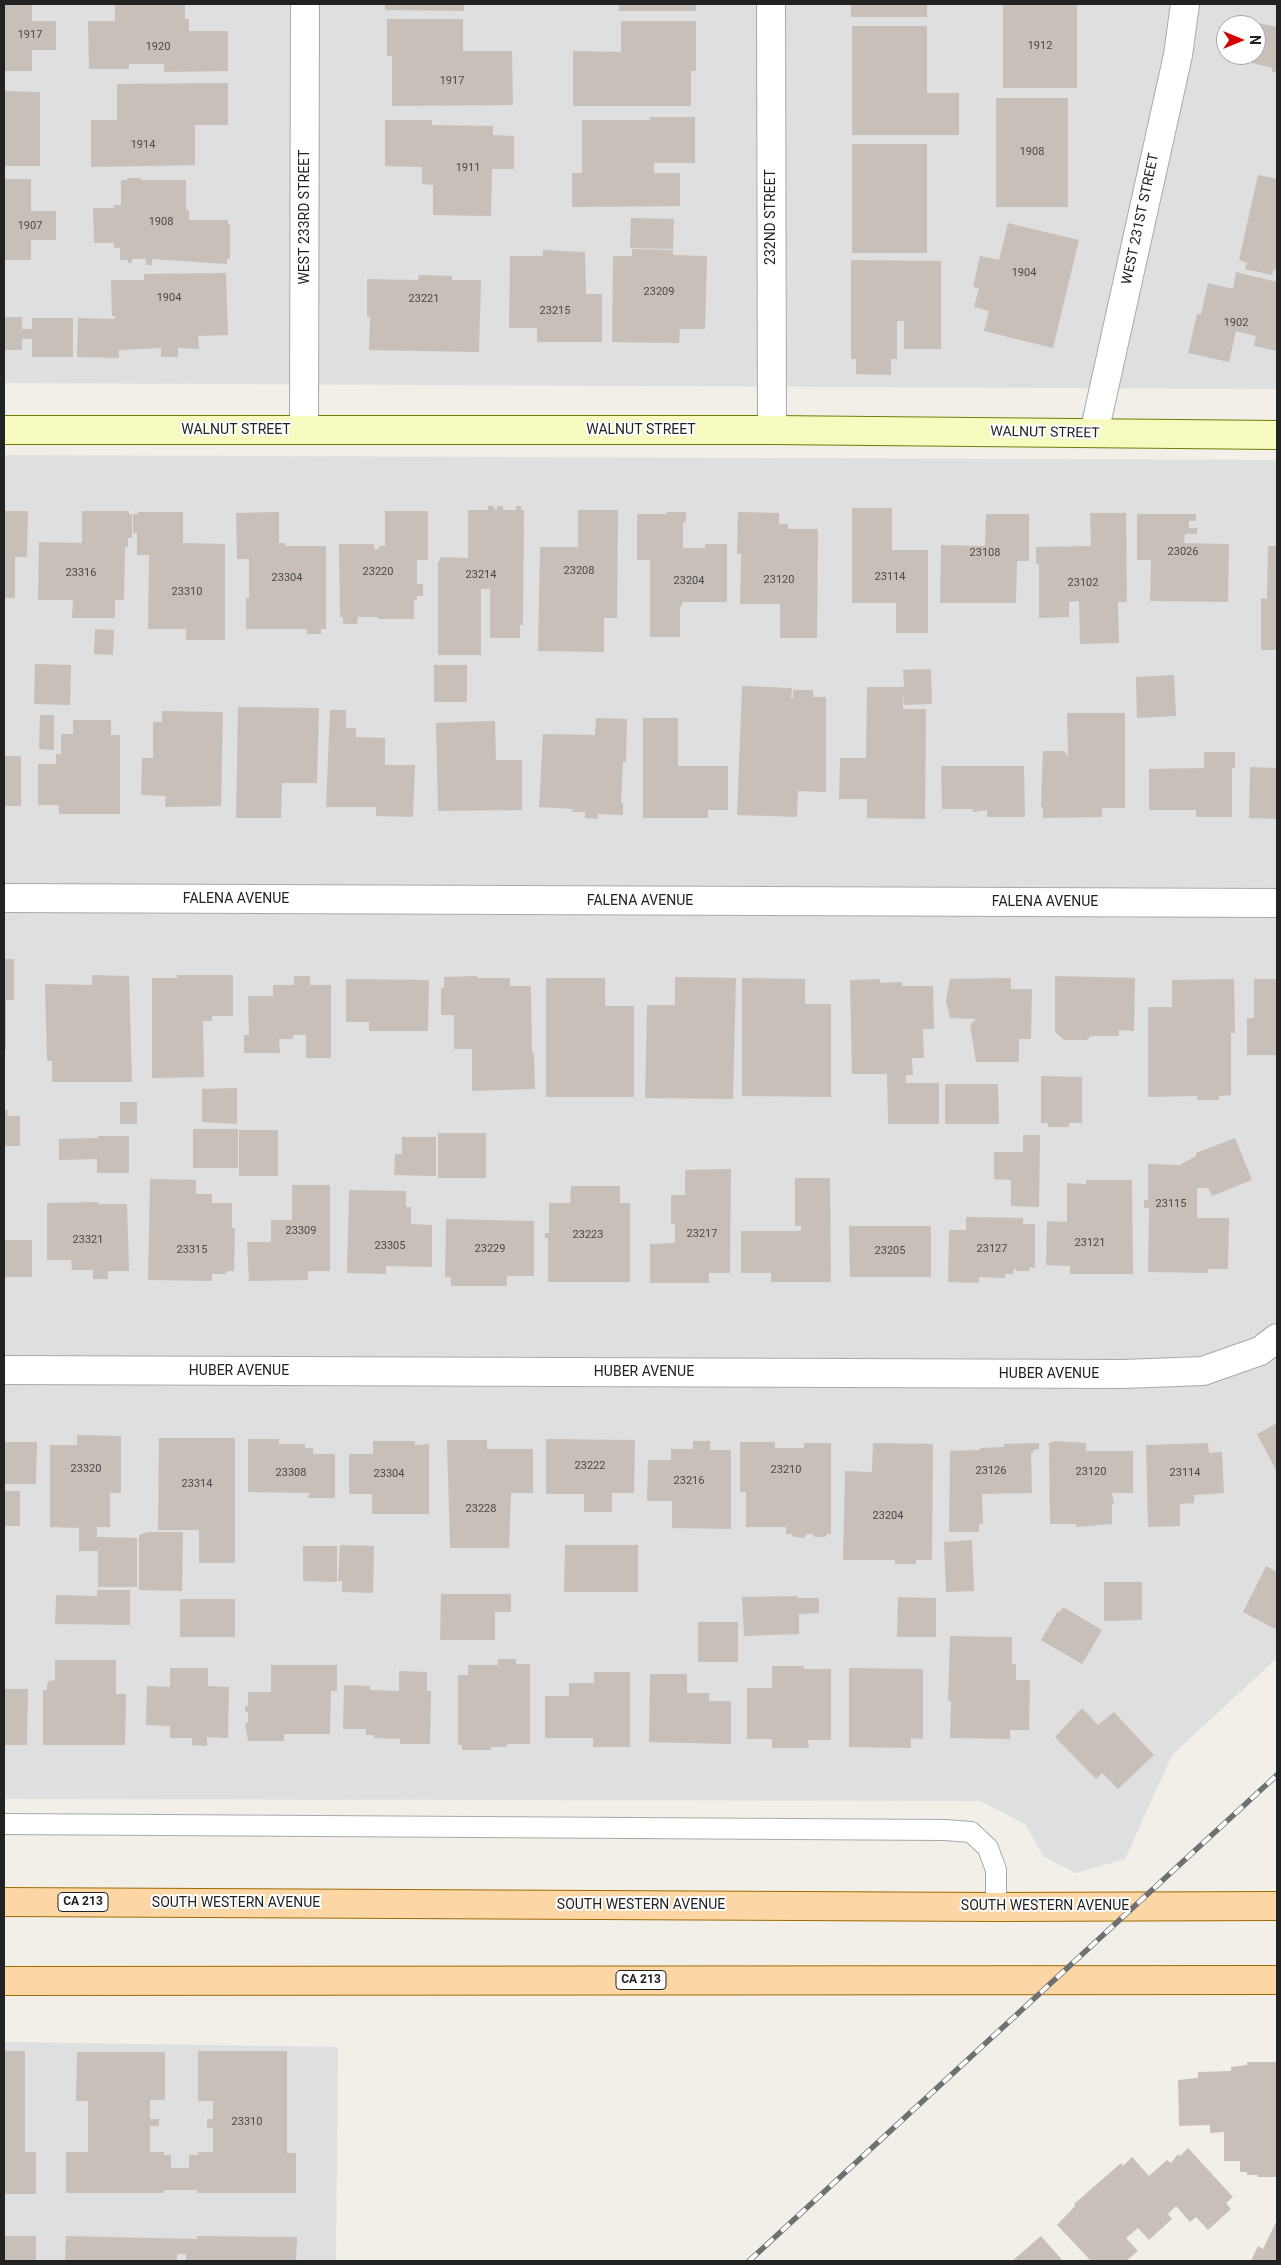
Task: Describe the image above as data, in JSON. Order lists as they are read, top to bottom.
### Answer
{
  "streets": {
    "main road": ["CA 213", "SOUTH WESTERN AVENUE"],
    "street": [
      "WEST 233RD STREET",
      "232ND STREET",
      "WEST 231ST STREET",
      "WALNUT STREET",
      "FALENA AVENUE",
      "HUBER AVENUE"
    ]
  },
  "crossings": [
    ["WEST 233RD STREET", "WALNUT STREET"],
    ["232ND STREET", "WALNUT STREET"],
    ["WEST 231ST STREET", "WALNUT STREET"]
  ],
  "house_numbers": [
    "1917",
    "1912",
    "1920",
    "1917",
    "1914",
    "1908",
    "1911",
    "1908",
    "1907",
    "1904",
    "23209",
    "1904",
    "23221",
    "23215",
    "1902",
    "23026",
    "23108",
    "23208",
    "23220",
    "23316",
    "23214",
    "23114",
    "23304",
    "23120",
    "23204",
    "23102",
    "23310",
    "23115",
    "23309",
    "23217",
    "23223",
    "23321",
    "23121",
    "23305",
    "23229",
    "23127",
    "23315",
    "23205",
    "23222",
    "23320",
    "23210",
    "23126",
    "23120",
    "23308",
    "23114",
    "23304",
    "23216",
    "23314",
    "23228",
    "23204",
    "23310"
  ],
  "north": "right"
}
